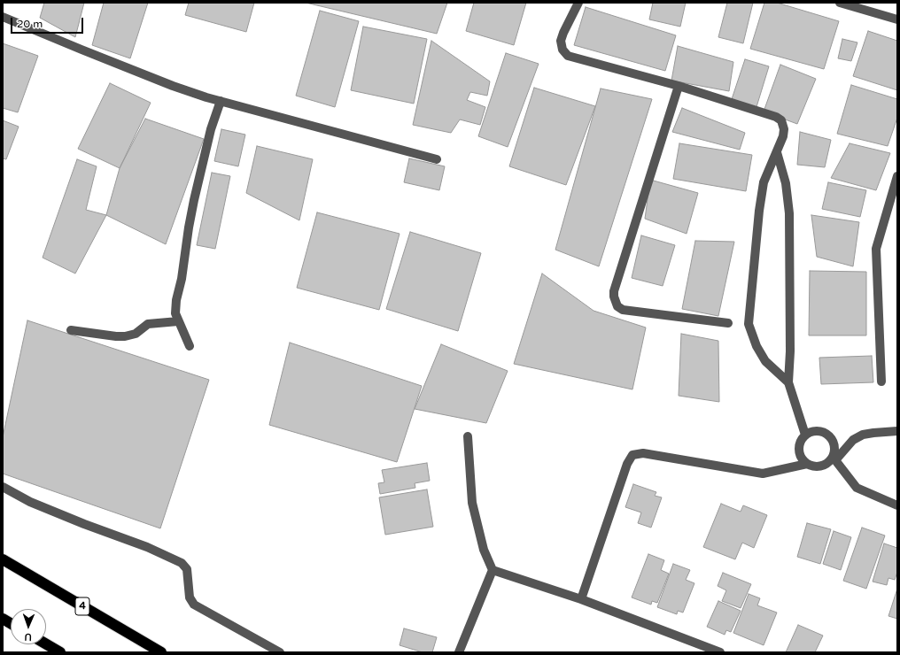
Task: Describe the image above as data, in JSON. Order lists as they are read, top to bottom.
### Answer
{
  "streets": {
    "highway": ["4"]
  },
  "scale_bar": "20 m",
  "north": "bottom"
}
